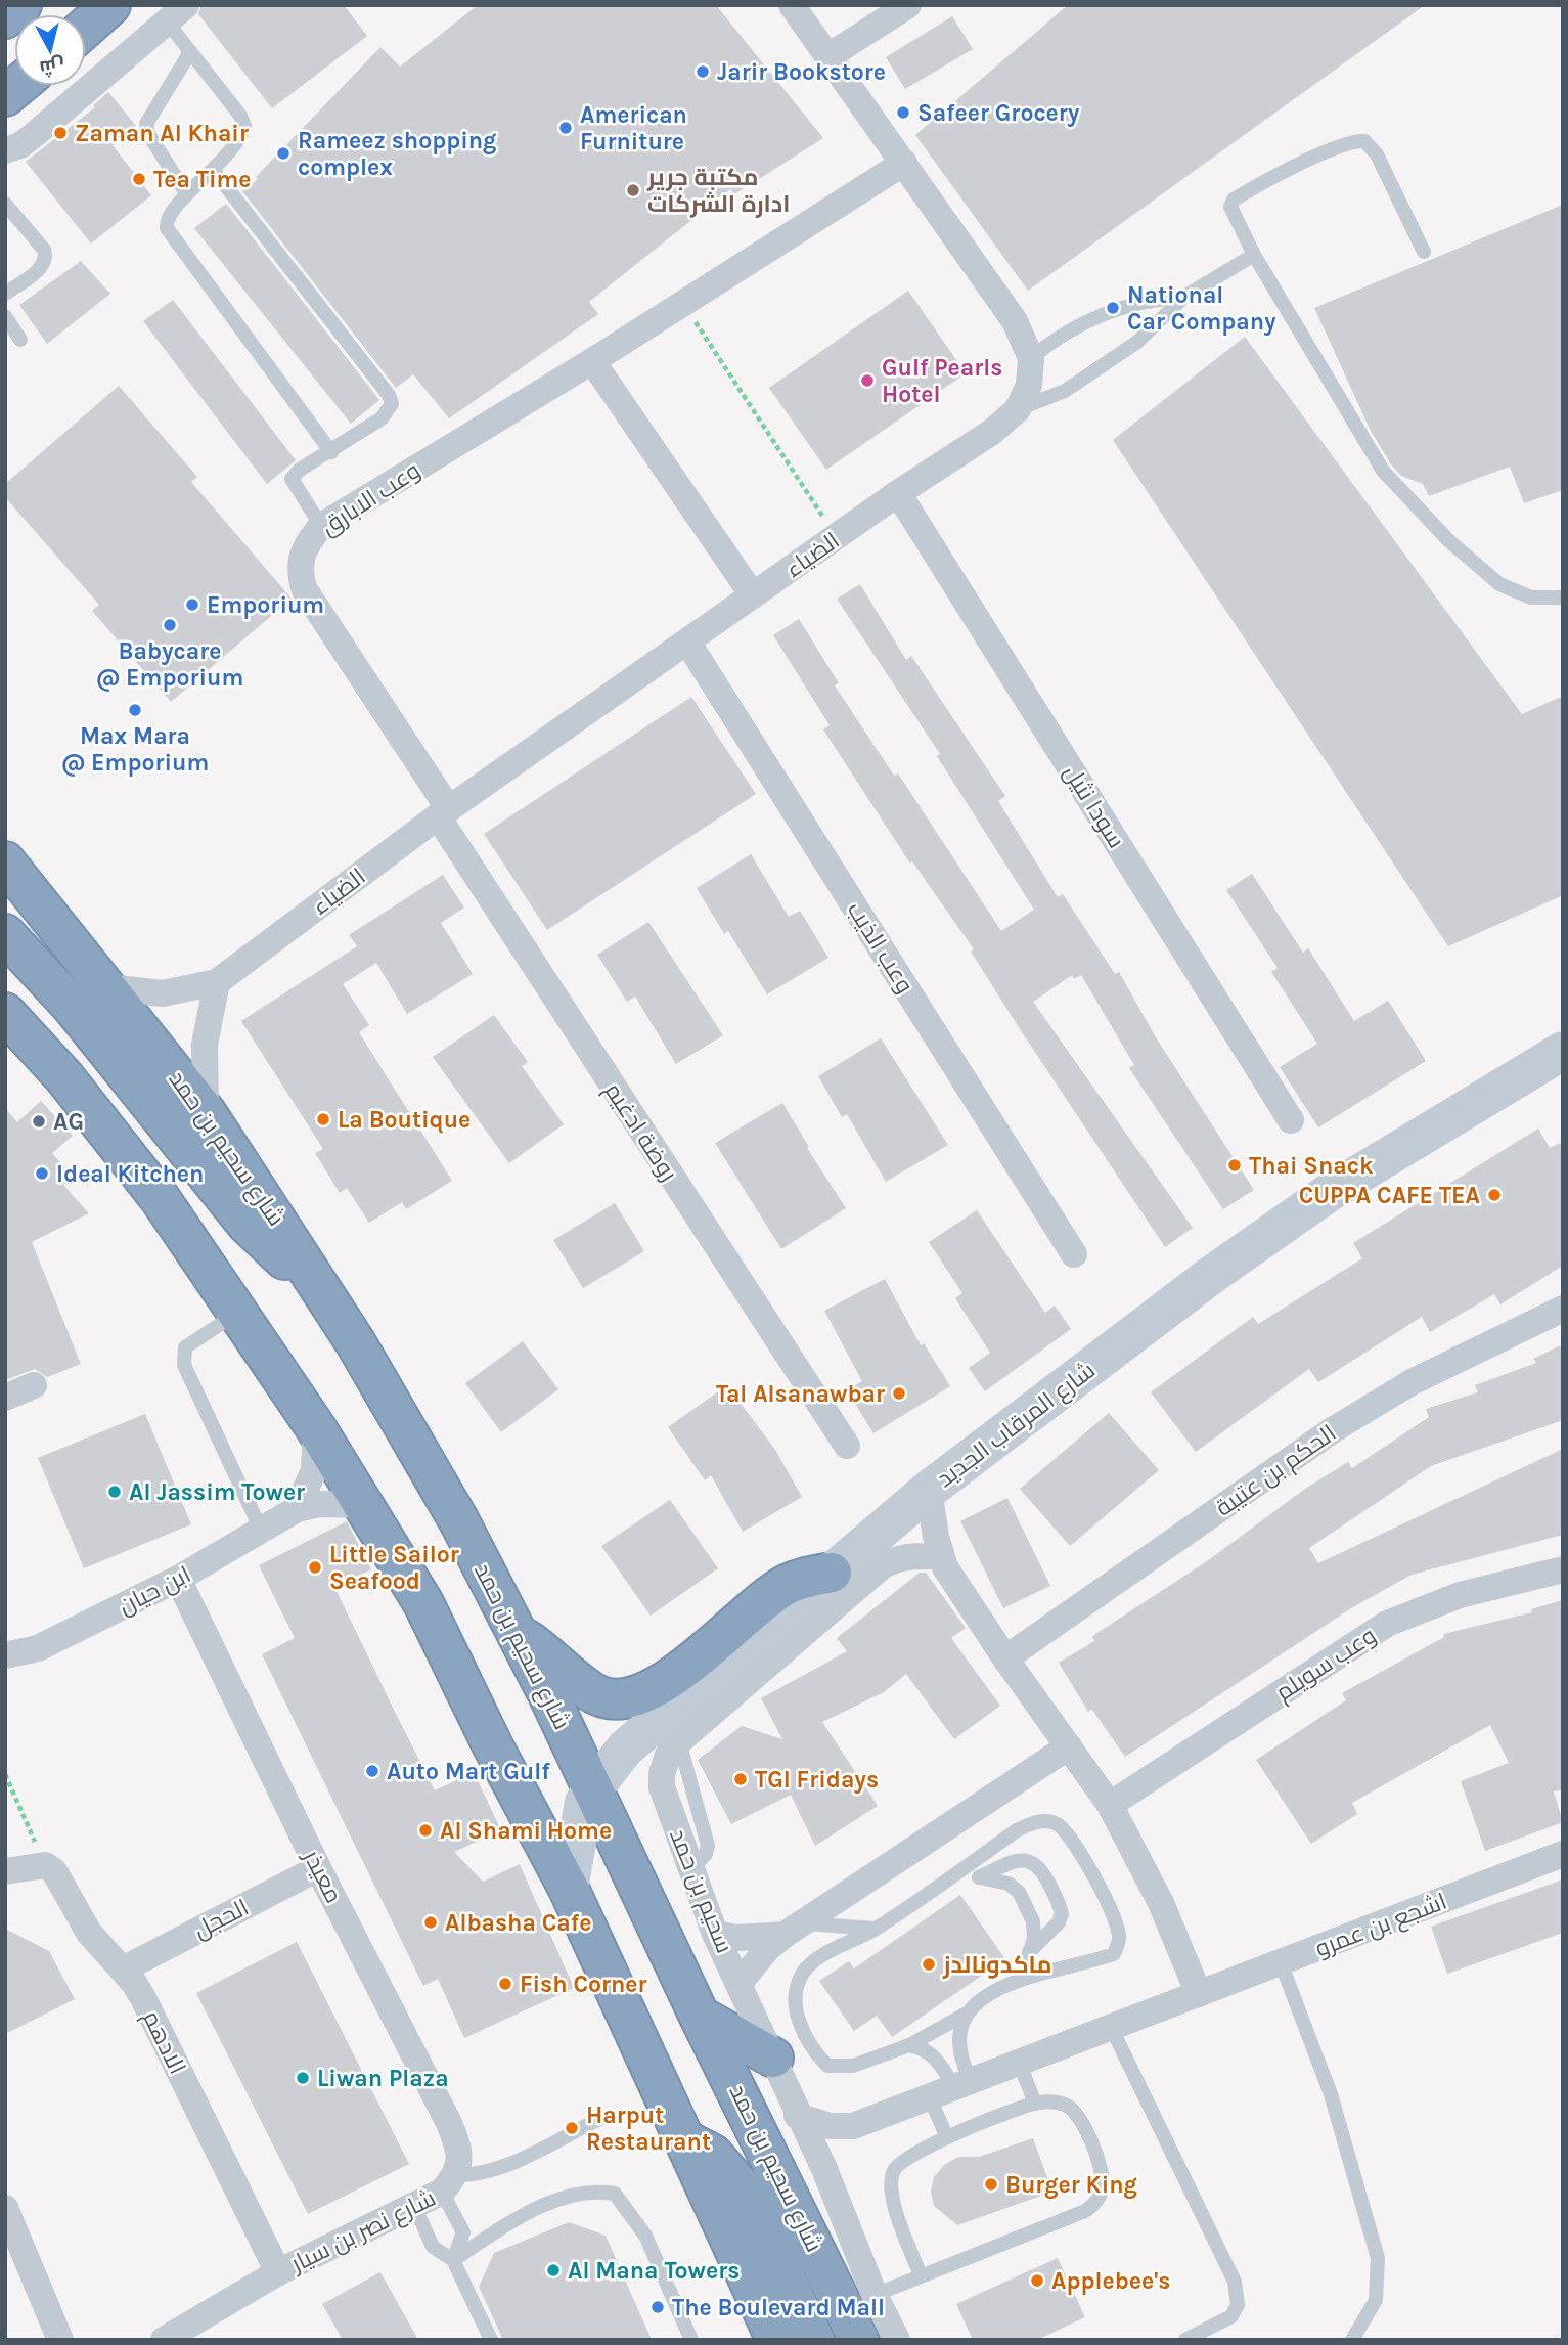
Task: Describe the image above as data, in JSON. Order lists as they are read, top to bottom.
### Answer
{
  "streets": {
    "highway": ["شارع سحيم بن حمد"],
    "street": [
      "وعب الابارق",
      "الضياء",
      "سودا نثيل",
      "وعب الذيب",
      "روضة ادغيم",
      "شارع المرقاب الجديد",
      "الحكم بن عتيبة",
      "ابن حيان",
      "وعب سويلم",
      "معيذر",
      "سحيم بن حمد",
      "الحجل",
      "اشجع بن عمرو",
      "الادهم",
      "شارع نصر بن سيار"
    ]
  },
  "crossings": [
    ["وعب الابارق", "الضياء"],
    ["وعب الابارق", "روضة ادغيم"],
    ["الضياء", "سودا نثيل"],
    ["الضياء", "وعب الذيب"],
    ["الضياء", "روضة ادغيم"],
    ["الضياء", "شارع سحيم بن حمد"],
    ["شارع سحيم بن حمد", "شارع المرقاب الجديد"],
    ["ابن حيان", "معيذر"],
    ["معيذر", "الحجل"],
    ["معيذر", "شارع نصر بن سيار"],
    ["سحيم بن حمد", "اشجع بن عمرو"],
    ["الحجل", "الادهم"],
    ["الادهم", "شارع نصر بن سيار"]
  ],
  "places": [
    "Jarir Bookstore",
    "Safeer Grocery",
    "American Furniture",
    "Zaman Al Khair",
    "Rameez shopping complex",
    "Tea Time",
    "مكتبة جرير ادارة الشركات",
    "National Car Company",
    "Gulf Pearls Hotel",
    "Emporium",
    "Babycare @ Emporium",
    "Max Mara @ Emporium",
    "La Boutique",
    "AG",
    "Thai Snack",
    "Ideal Kitchen",
    "CUPPA CAFE TEA",
    "Tal Alsanawbar",
    "Al Jassim Tower",
    "Little Sailor Seafood",
    "Auto Mart Gulf",
    "TGI Fridays",
    "Al Shami Home",
    "Albasha Cafe",
    "ماكدونالدز",
    "Fish Corner",
    "Liwan Plaza",
    "Harput Restaurant",
    "Burger King",
    "Al Mana Towers",
    "Applebee's",
    "The Boulevard Mall"
  ],
  "north": "bottom"
}
